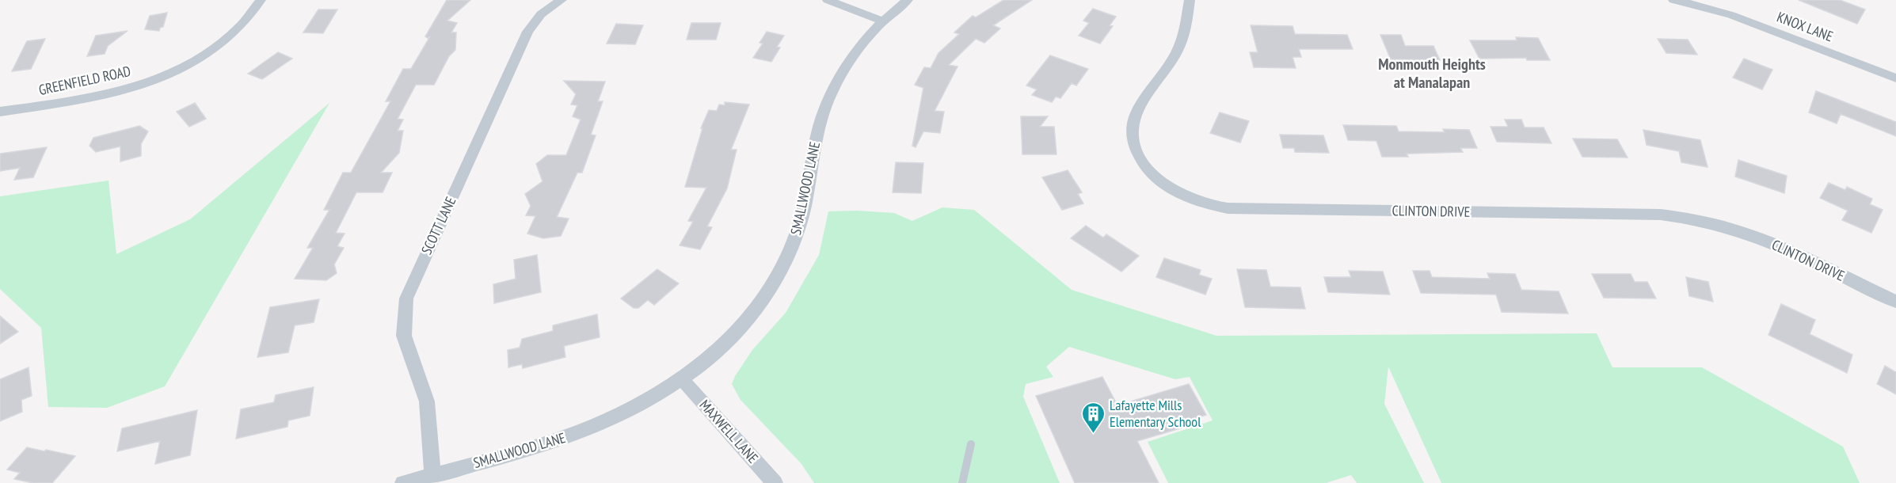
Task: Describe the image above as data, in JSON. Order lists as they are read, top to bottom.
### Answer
{
  "streets": {
    "street": [
      "KNOX LANE",
      "GREENFIELD ROAD",
      "SMALLWOOD LANE",
      "CLINTON DRIVE",
      "SCOTT LANE",
      "MAXWELL LANE"
    ]
  },
  "crossings": [
    ["SMALLWOOD LANE", "SCOTT LANE"],
    ["SMALLWOOD LANE", "MAXWELL LANE"]
  ],
  "districts": ["Monmouth Heights at Manalapan"],
  "places": {
    "building": ["Lafayette Mills Elementary School"]
  }
}
